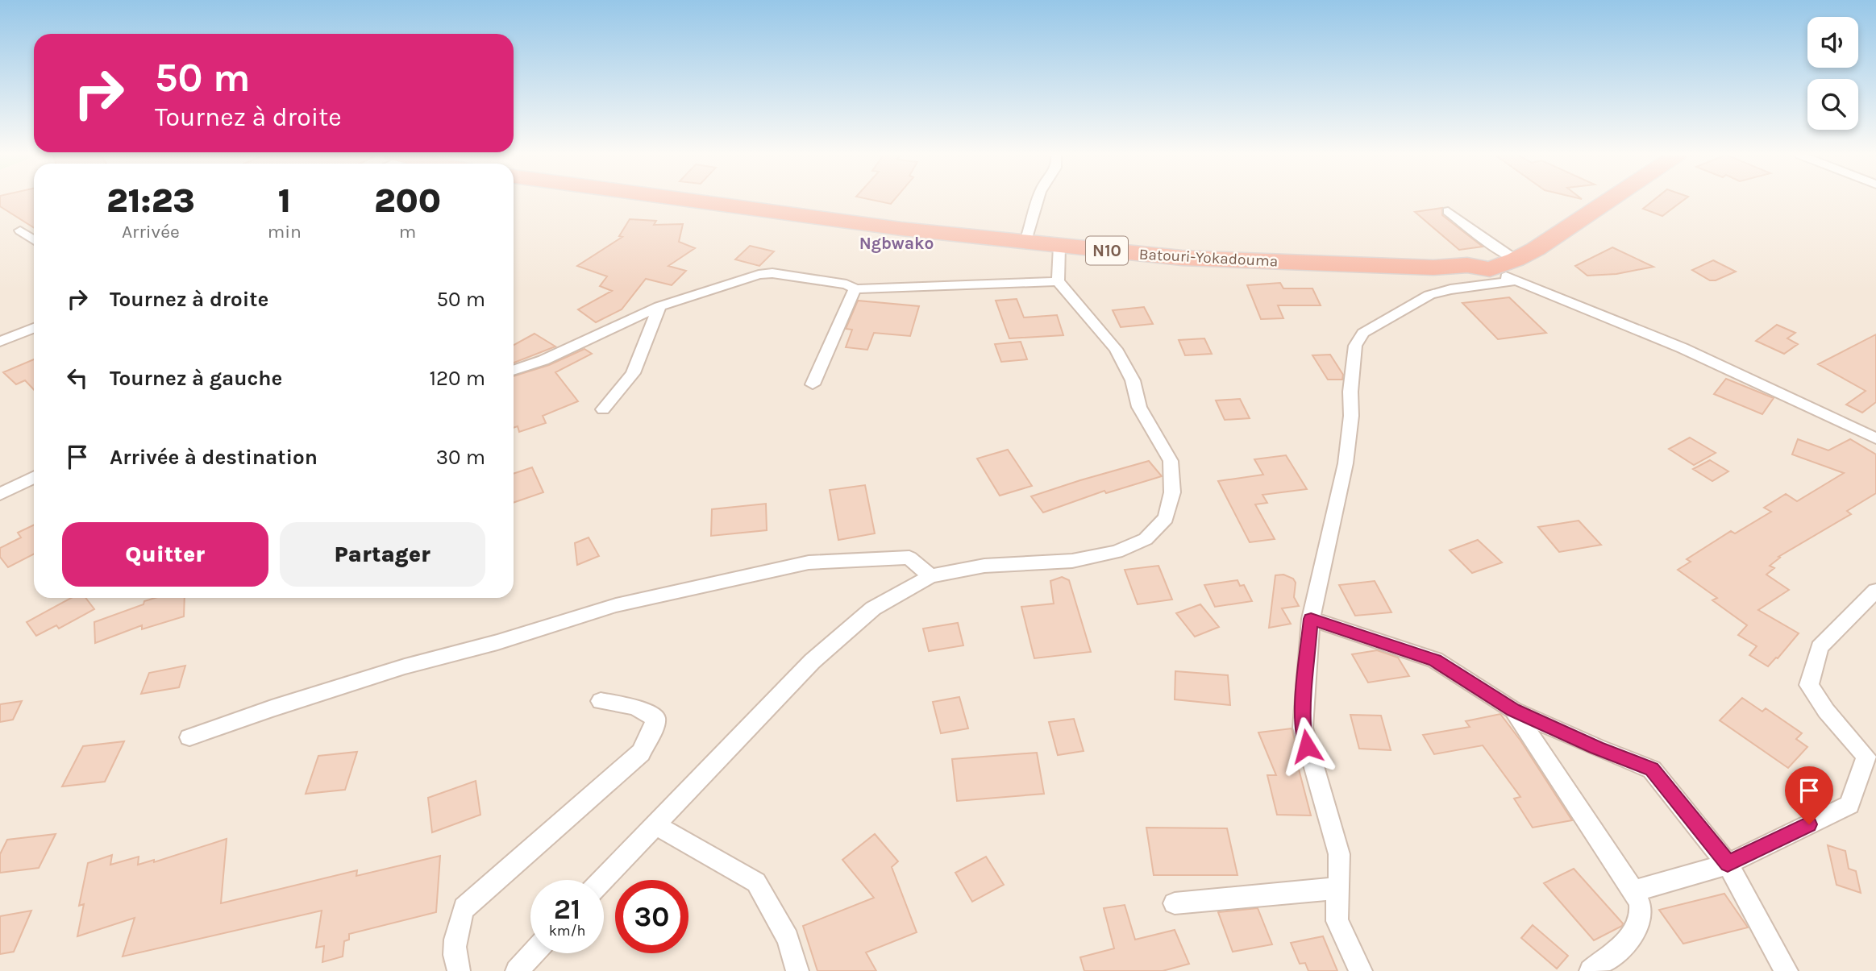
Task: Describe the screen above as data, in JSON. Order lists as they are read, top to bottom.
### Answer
{
  "streets": {
    "highway": ["N10", "Batouri-Yokadouma"]
  },
  "districts": ["Ngbwako"],
  "page": {
    "turn": ["50 m", "Tournez à droite"],
    "eta": [
      "21:23",
      "Arrivée",
      "1",
      "min",
      "200",
      "m"
    ],
    "list": [
      {
        "name": "Tournez à droite",
        "value": "50 m"
      },
      {
        "name": "Tournez à gauche",
        "value": "120 m"
      },
      {
        "name": "Arrivée à destination",
        "value": "30 m"
      }
    ],
    "buttons": ["Quitter", "Partager"],
    "speed": "21 km/h",
    "limit": "30"
  }
}
